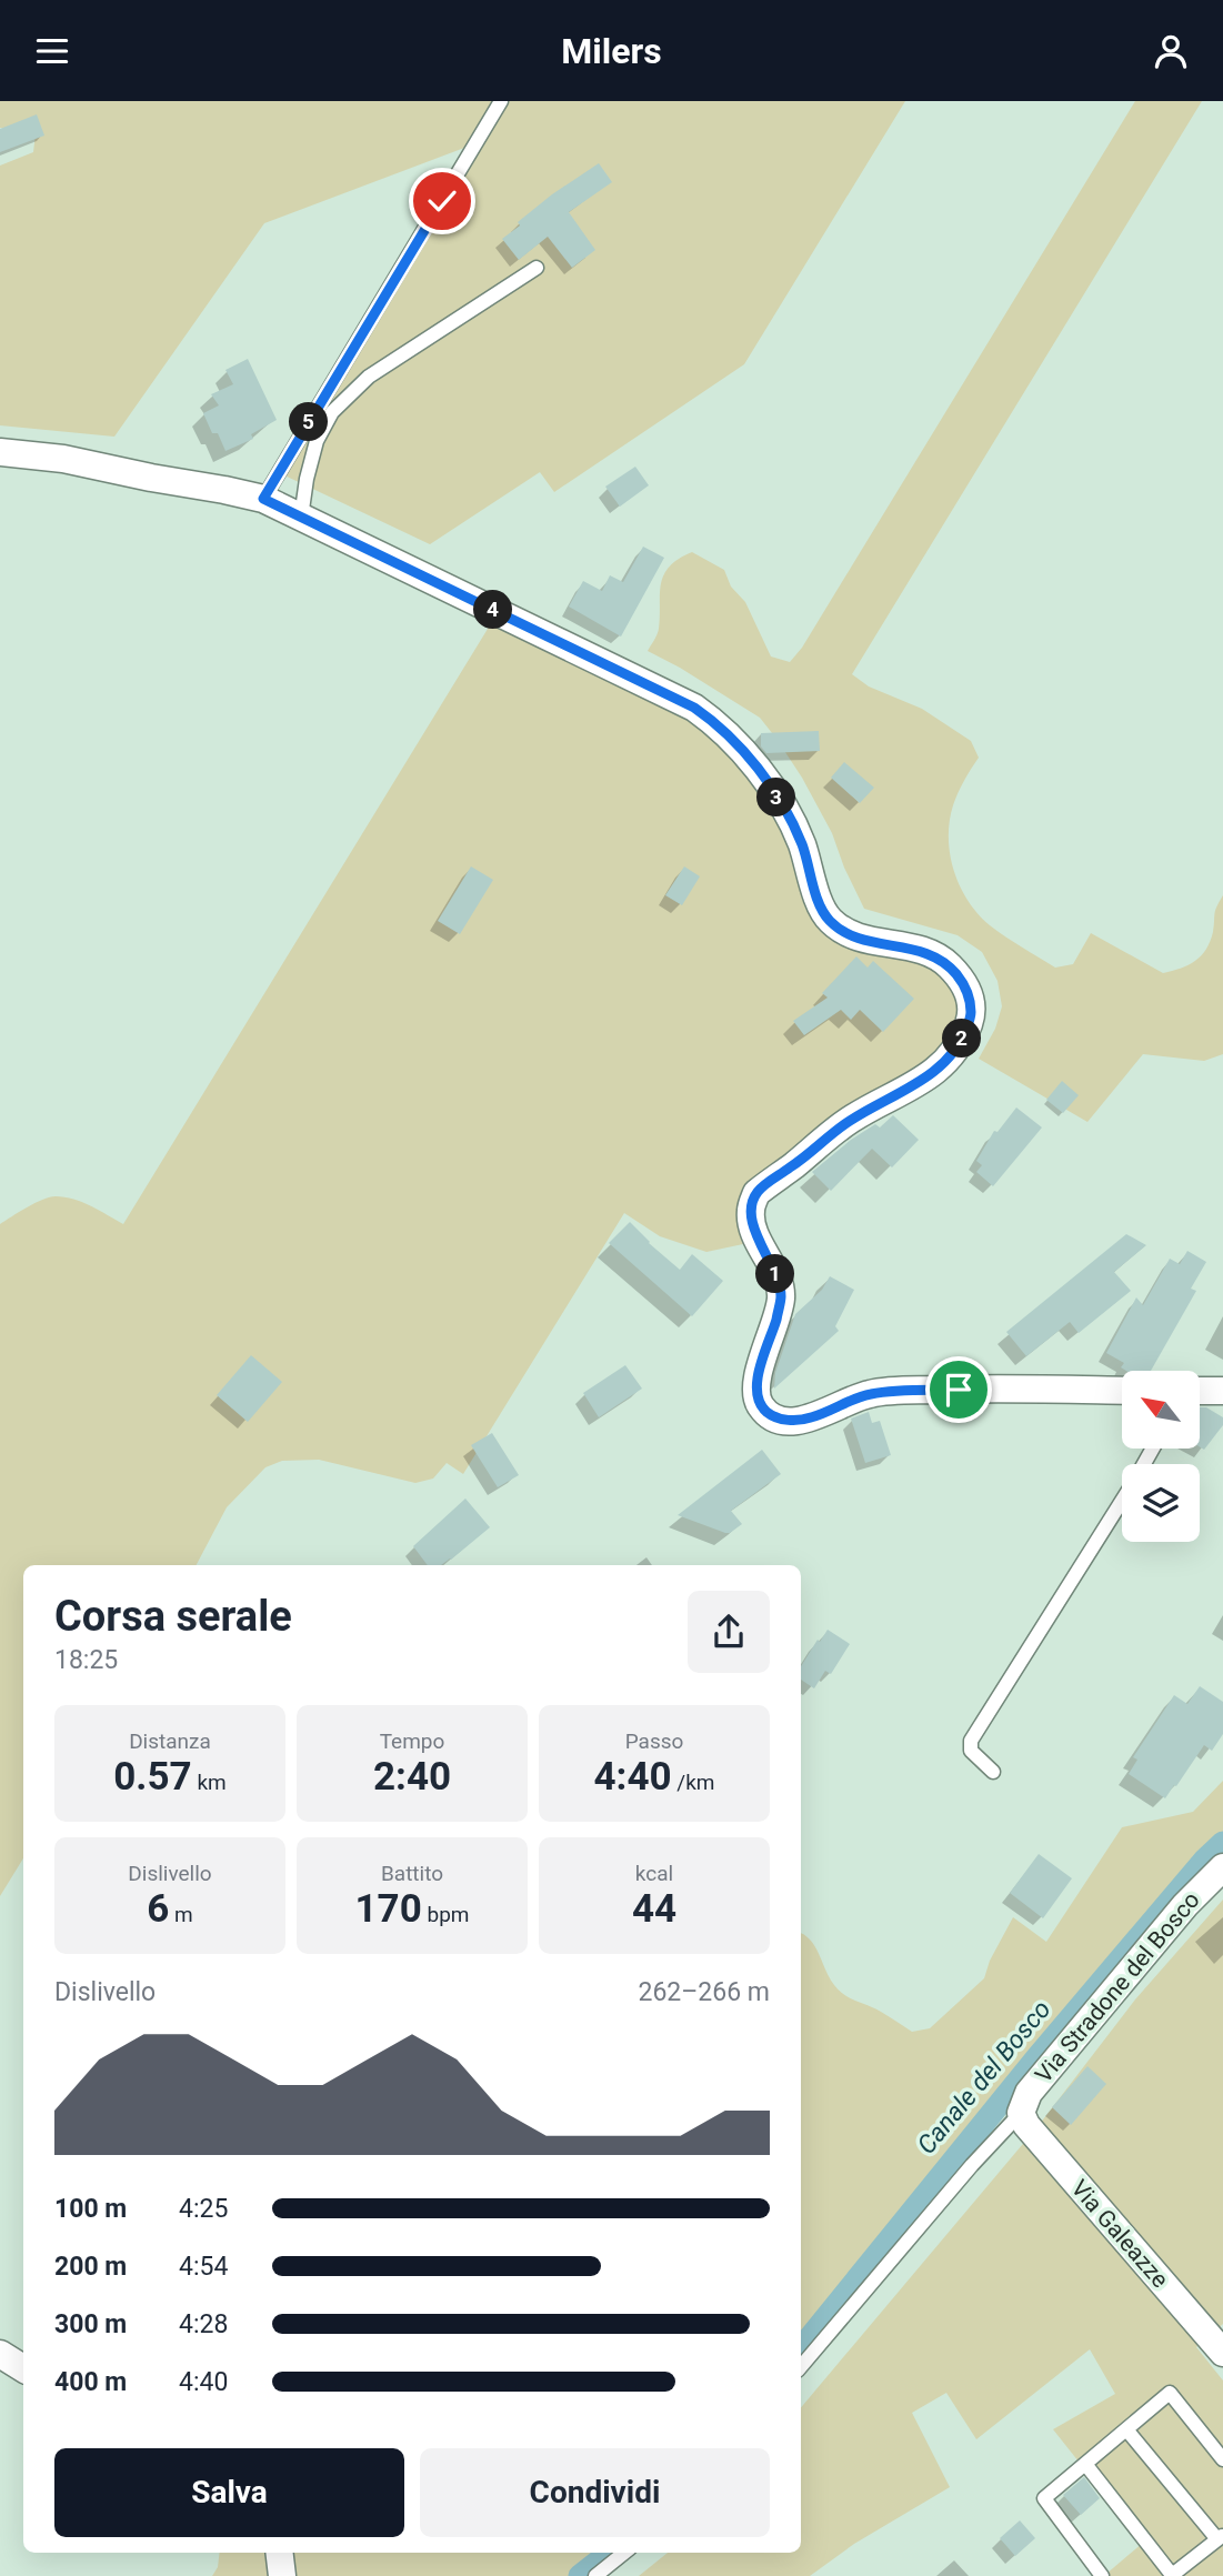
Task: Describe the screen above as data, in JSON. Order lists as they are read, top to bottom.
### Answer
{
  "streets": {
    "street": ["Via Stradone del Bosco", "Via Galeazze"]
  },
  "crossings": [
    ["Via Stradone del Bosco", "Via Galeazze"]
  ],
  "water": ["Canale del Bosco"],
  "north": "top left",
  "page": {
    "header": "Milers",
    "pins": [
      "5",
      "4",
      "3",
      "2",
      "1"
    ],
    "heading": ["Corsa serale", "18:25"],
    "stats": [
      ["Distanza", "0.57 km"],
      ["Tempo", "2:40"],
      ["Passo", "4:40 /km"],
      ["Dislivello", "6 m"],
      ["Battito", "170 bpm"],
      ["kcal", "44"]
    ],
    "chart": ["Dislivello", "262–266 m"],
    "list": [
      {
        "name": "100 m",
        "note": "4:25"
      },
      {
        "name": "200 m",
        "note": "4:54"
      },
      {
        "name": "300 m",
        "note": "4:28"
      },
      {
        "name": "400 m",
        "note": "4:40"
      }
    ],
    "buttons": ["Salva", "Condividi"]
  }
}
